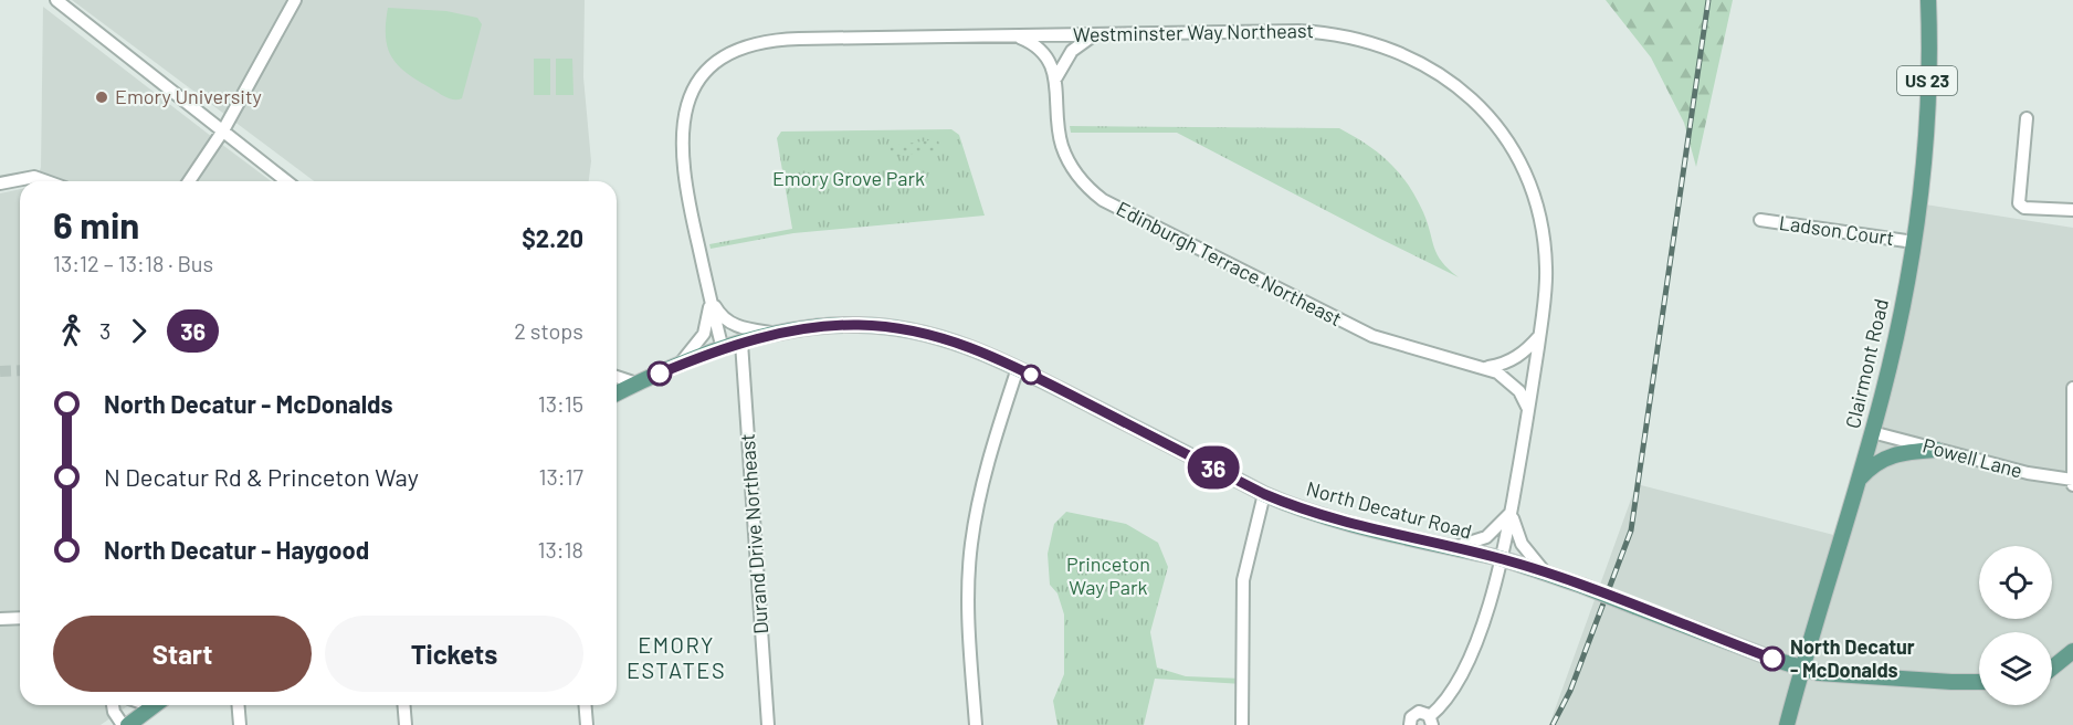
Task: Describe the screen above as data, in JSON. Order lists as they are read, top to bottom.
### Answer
{
  "streets": {
    "main road": ["US 23", "Clairmont Road", "North Decatur Road"],
    "street": [
      "Westminster Way Northeast",
      "Ladson Court",
      "Edinburgh Terrace Northeast",
      "Powell Lane",
      "Durand Drive Northeast"
    ]
  },
  "crossings": [
    ["Westminster Way Northeast", "Edinburgh Terrace Northeast"],
    ["Westminster Way Northeast", "North Decatur Road"],
    ["Ladson Court", "Clairmont Road"],
    ["Clairmont Road", "Powell Lane"],
    ["Clairmont Road", "North Decatur Road"],
    ["North Decatur Road", "Durand Drive Northeast"]
  ],
  "districts": ["EMORY ESTATES"],
  "parks": ["Emory Grove Park", "Princeton Way Park"],
  "places": ["Emory University", "North Decatur - McDonalds"],
  "lines": ["bus line 36"],
  "page": {
    "on_map": "36",
    "heading": ["6 min", "13:12 – 13:18 · Bus", "$2.20"],
    "legs": ["3", "36", "2 stops"],
    "list": [
      {
        "name": "North Decatur - McDonalds",
        "value": "13:15"
      },
      {
        "name": "N Decatur Rd & Princeton Way",
        "value": "13:17"
      },
      {
        "name": "North Decatur - Haygood",
        "value": "13:18"
      }
    ],
    "buttons": ["Start", "Tickets"]
  }
}
